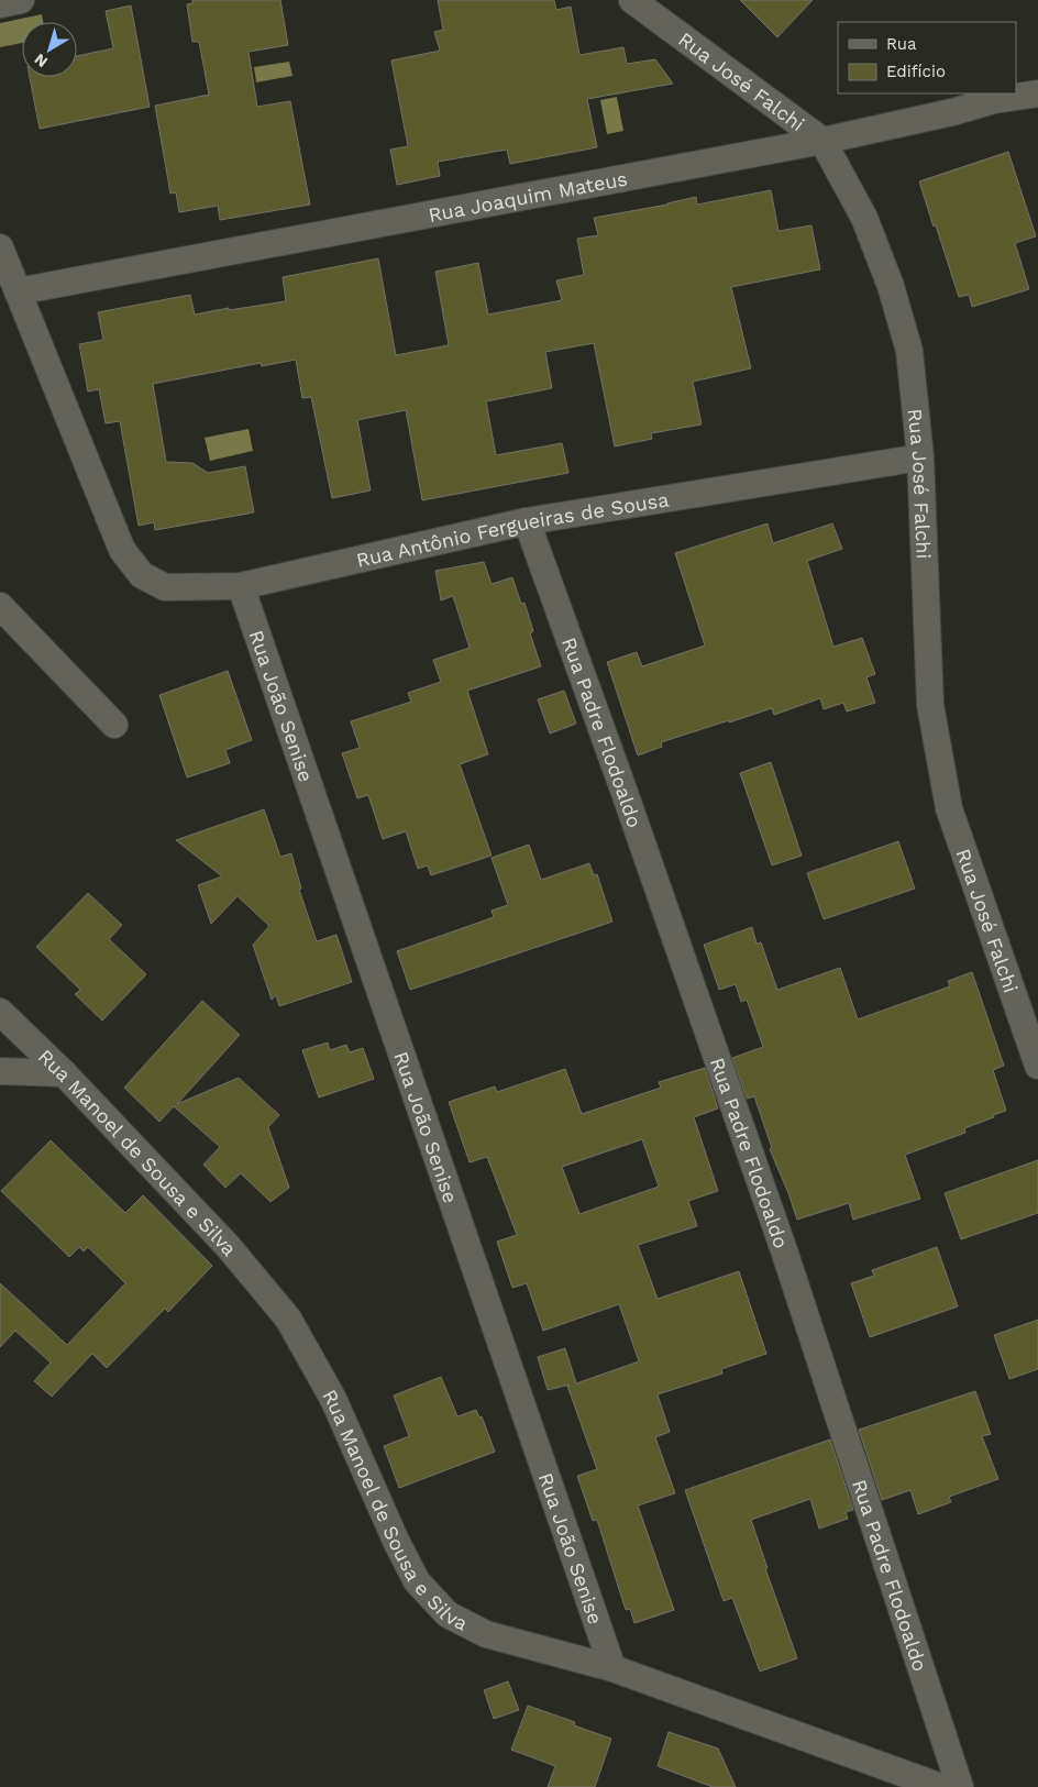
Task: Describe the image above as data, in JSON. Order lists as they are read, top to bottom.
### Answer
{
  "streets": {
    "street": [
      "Rua José Falchi",
      "Rua Joaquim Mateus",
      "Rua Antônio Fergueiras de Sousa",
      "Rua João Senise",
      "Rua Padre Flodoaldo",
      "Rua Manoel de Sousa e Silva"
    ]
  },
  "crossings": [
    ["Rua José Falchi", "Rua Joaquim Mateus"],
    ["Rua José Falchi", "Rua Antônio Fergueiras de Sousa"],
    ["Rua Joaquim Mateus", "Rua Antônio Fergueiras de Sousa"],
    ["Rua Antônio Fergueiras de Sousa", "Rua João Senise"],
    ["Rua Antônio Fergueiras de Sousa", "Rua Padre Flodoaldo"],
    ["Rua João Senise", "Rua Manoel de Sousa e Silva"]
  ],
  "legend": ["Rua", "Edifício"],
  "north": "bottom left"
}
